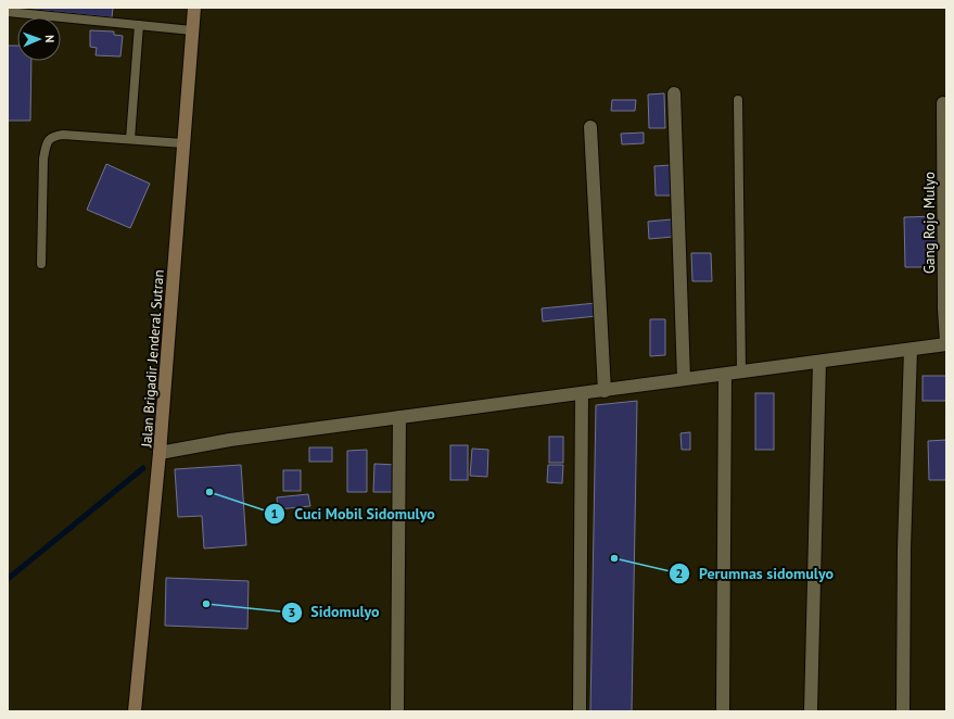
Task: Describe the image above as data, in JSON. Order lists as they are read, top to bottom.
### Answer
{
  "streets": {
    "main road": ["Jalan Brigadir Jenderal Sutran"],
    "street": ["Gang Rojo Mulyo"]
  },
  "places": ["Cuci Mobil Sidomulyo", "Perumnas sidomulyo", "Sidomulyo"],
  "north": "right"
}
